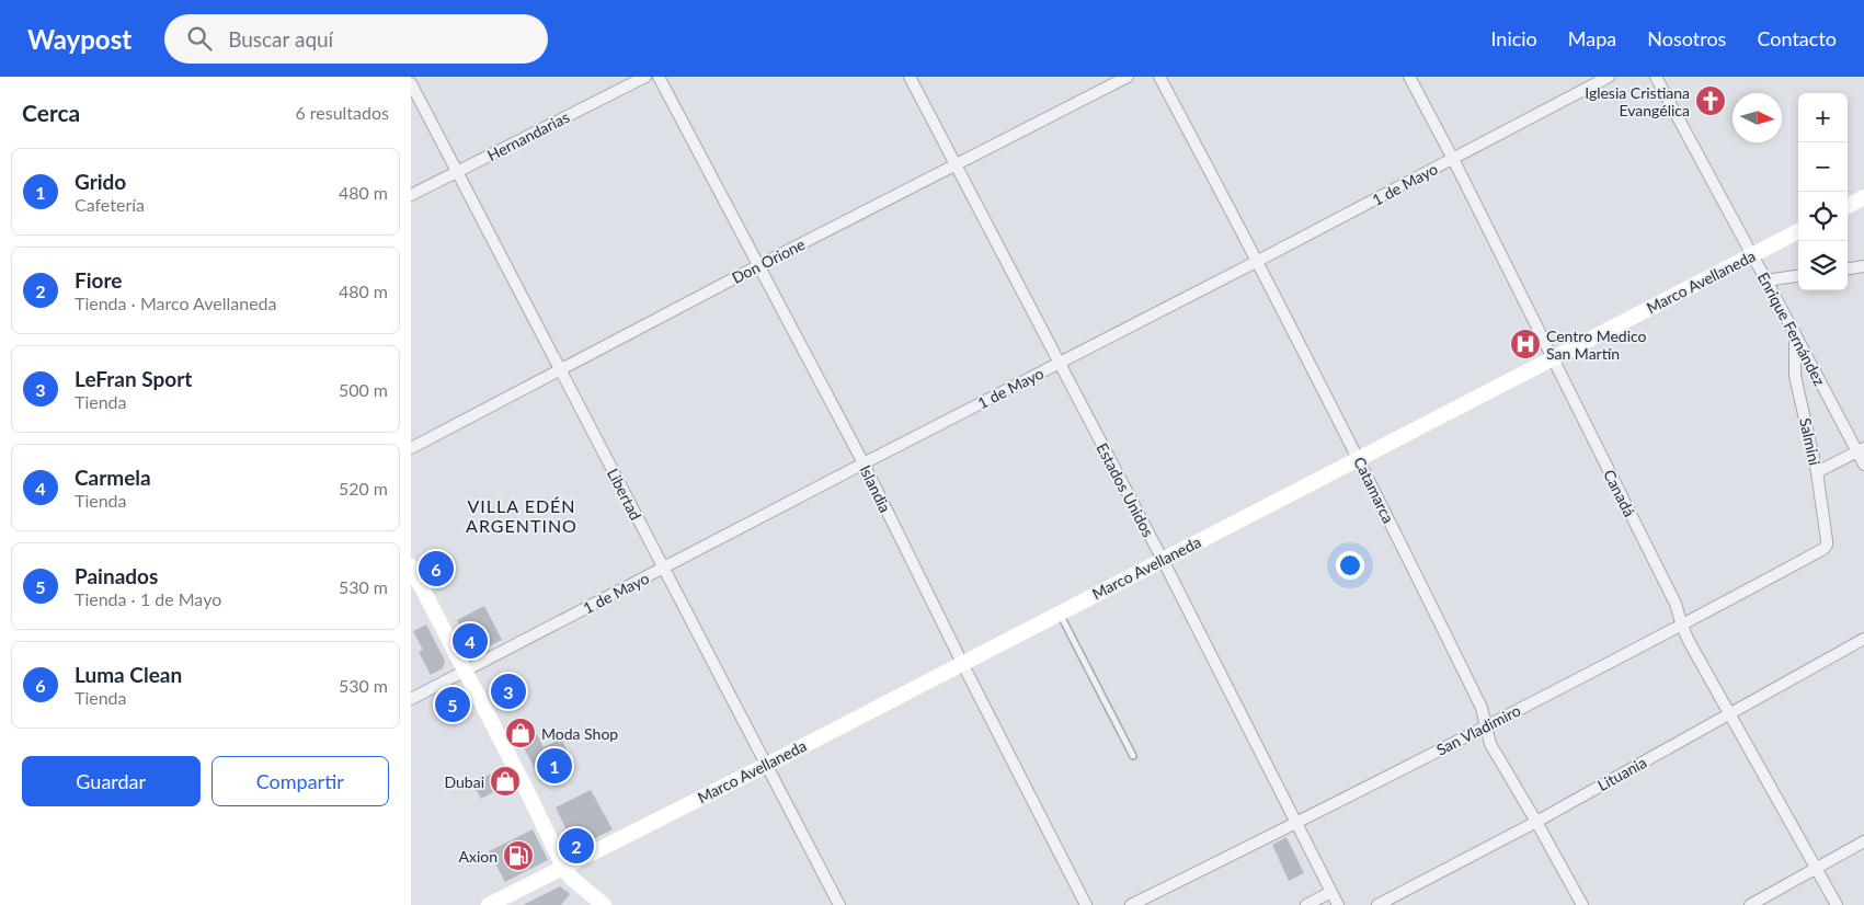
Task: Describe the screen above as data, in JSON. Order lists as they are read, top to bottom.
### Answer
{
  "streets": {
    "street": [
      "Hernandarias",
      "1 de Mayo",
      "Don Orione",
      "Marco Avellaneda",
      "Enrique Fernández",
      "Salmini",
      "Islandia",
      "Estados Unidos",
      "Catamarca",
      "Canadá",
      "Libertad",
      "San Vladimiro",
      "Lituania"
    ]
  },
  "crossings": [
    ["Hernandarias", "Libertad"],
    ["1 de Mayo", "Islandia"],
    ["1 de Mayo", "Estados Unidos"],
    ["1 de Mayo", "Catamarca"],
    ["1 de Mayo", "Canadá"],
    ["1 de Mayo", "Libertad"],
    ["Don Orione", "Islandia"],
    ["Don Orione", "Estados Unidos"],
    ["Don Orione", "Libertad"],
    ["Marco Avellaneda", "Enrique Fernández"],
    ["Marco Avellaneda", "Islandia"],
    ["Marco Avellaneda", "Estados Unidos"],
    ["Marco Avellaneda", "Catamarca"],
    ["Marco Avellaneda", "Canadá"],
    ["Marco Avellaneda", "Libertad"],
    ["Enrique Fernández", "Salmini"],
    ["Salmini", "San Vladimiro"],
    ["Estados Unidos", "San Vladimiro"],
    ["Catamarca", "San Vladimiro"],
    ["Catamarca", "Lituania"],
    ["Canadá", "San Vladimiro"],
    ["Canadá", "Lituania"]
  ],
  "districts": ["VILLA EDÉN ARGENTINO"],
  "places": {
    "church": ["Iglesia Cristiana Evangélica"],
    "hospital": ["Centro Medico San Martín"],
    "shop": ["Moda Shop", "Dubai"],
    "fuel station": ["Axion"]
  },
  "north": "right",
  "page": {
    "header": "Waypost",
    "search": "Buscar aquí",
    "nav": [
      "Inicio",
      "Mapa",
      "Nosotros",
      "Contacto"
    ],
    "heading": ["Cerca", "6 resultados"],
    "map_buttons": ["+", "−"],
    "list": [
      {
        "mark": "1",
        "name": "Grido",
        "note": "Cafetería",
        "value": "480 m"
      },
      {
        "mark": "2",
        "name": "Fiore",
        "note": "Tienda · Marco Avellaneda",
        "value": "480 m"
      },
      {
        "mark": "3",
        "name": "LeFran Sport",
        "note": "Tienda",
        "value": "500 m"
      },
      {
        "mark": "4",
        "name": "Carmela",
        "note": "Tienda",
        "value": "520 m"
      },
      {
        "mark": "5",
        "name": "Painados",
        "note": "Tienda · 1 de Mayo",
        "value": "530 m"
      },
      {
        "mark": "6",
        "name": "Luma Clean",
        "note": "Tienda",
        "value": "530 m"
      }
    ],
    "pins": [
      "6",
      "4",
      "3",
      "5",
      "1",
      "2"
    ],
    "buttons": ["Guardar", "Compartir"]
  }
}
